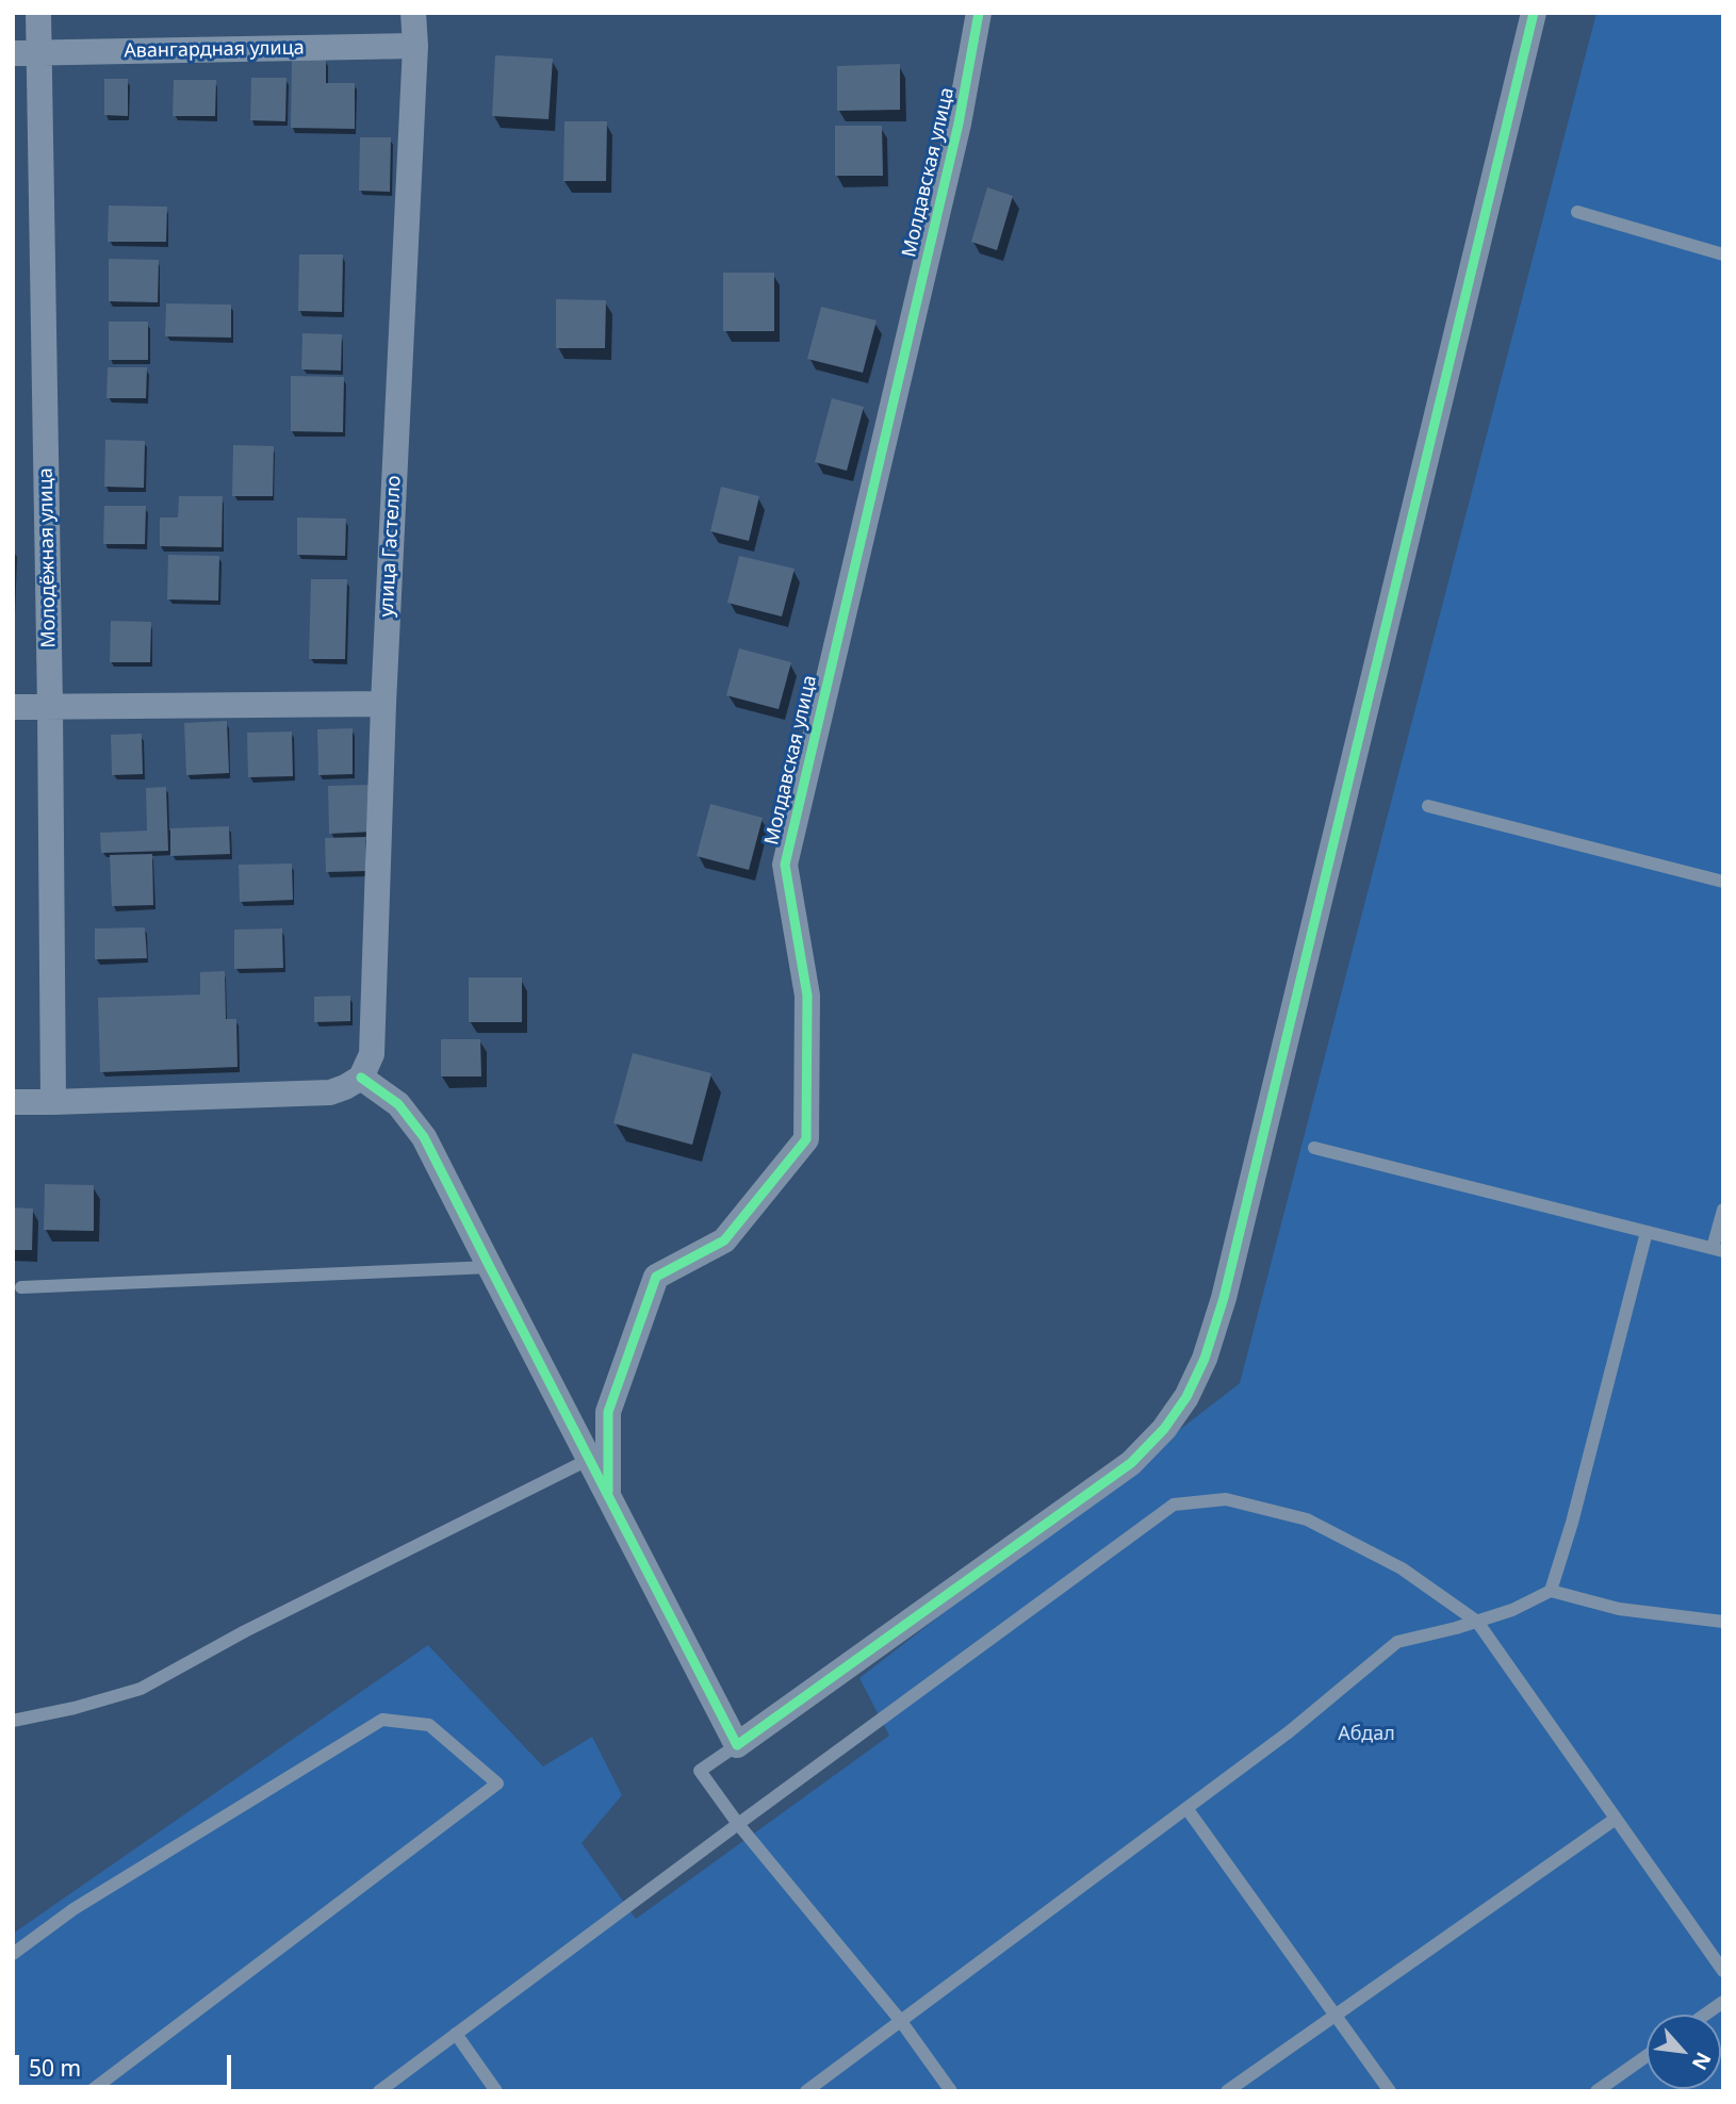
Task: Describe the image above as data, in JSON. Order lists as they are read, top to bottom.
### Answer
{
  "streets": {
    "street": [
      "Авангардная улица",
      "Молдавская улица",
      "улица Гастелло",
      "Молодёжная улица"
    ]
  },
  "crossings": [
    ["Авангардная улица", "улица Гастелло"],
    ["Авангардная улица", "Молодёжная улица"]
  ],
  "parks": ["Абдал"],
  "scale_bar": "50 m",
  "north": "bottom right"
}
